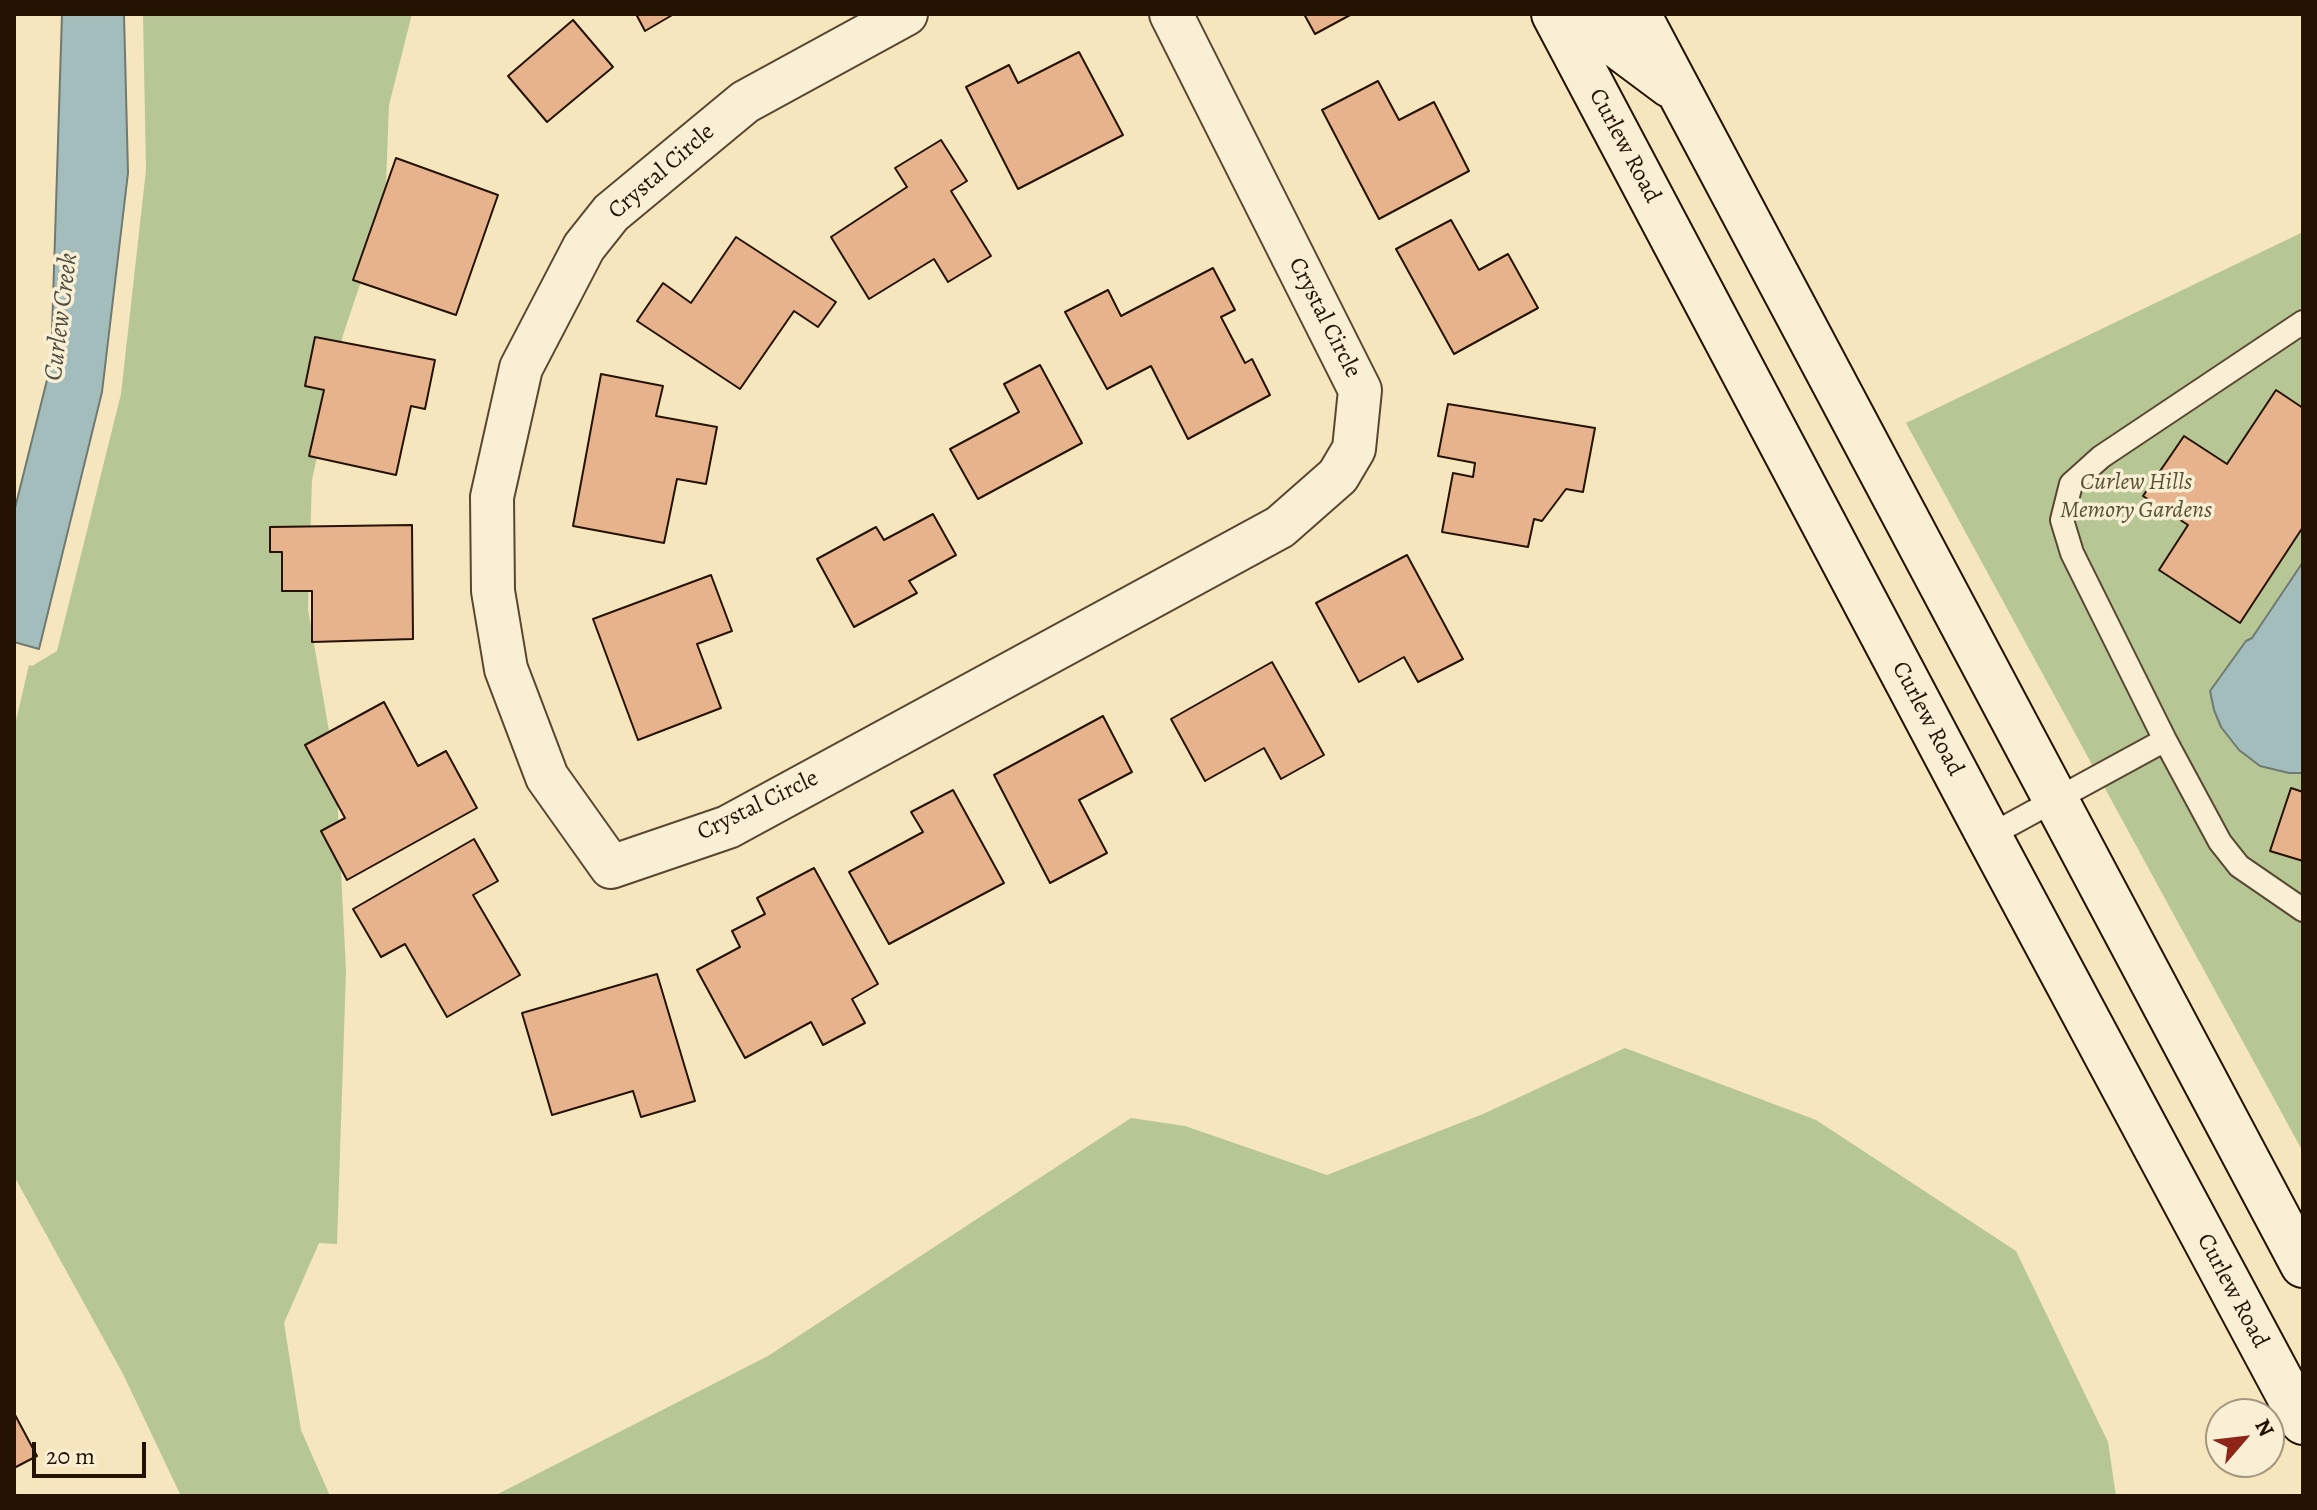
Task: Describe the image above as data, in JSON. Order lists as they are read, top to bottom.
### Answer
{
  "streets": {
    "main road": ["Curlew Road"],
    "street": ["Crystal Circle"]
  },
  "water": ["Curlew Creek"],
  "parks": ["Curlew Hills Memory Gardens"],
  "scale_bar": "20 m",
  "north": "top right"
}
